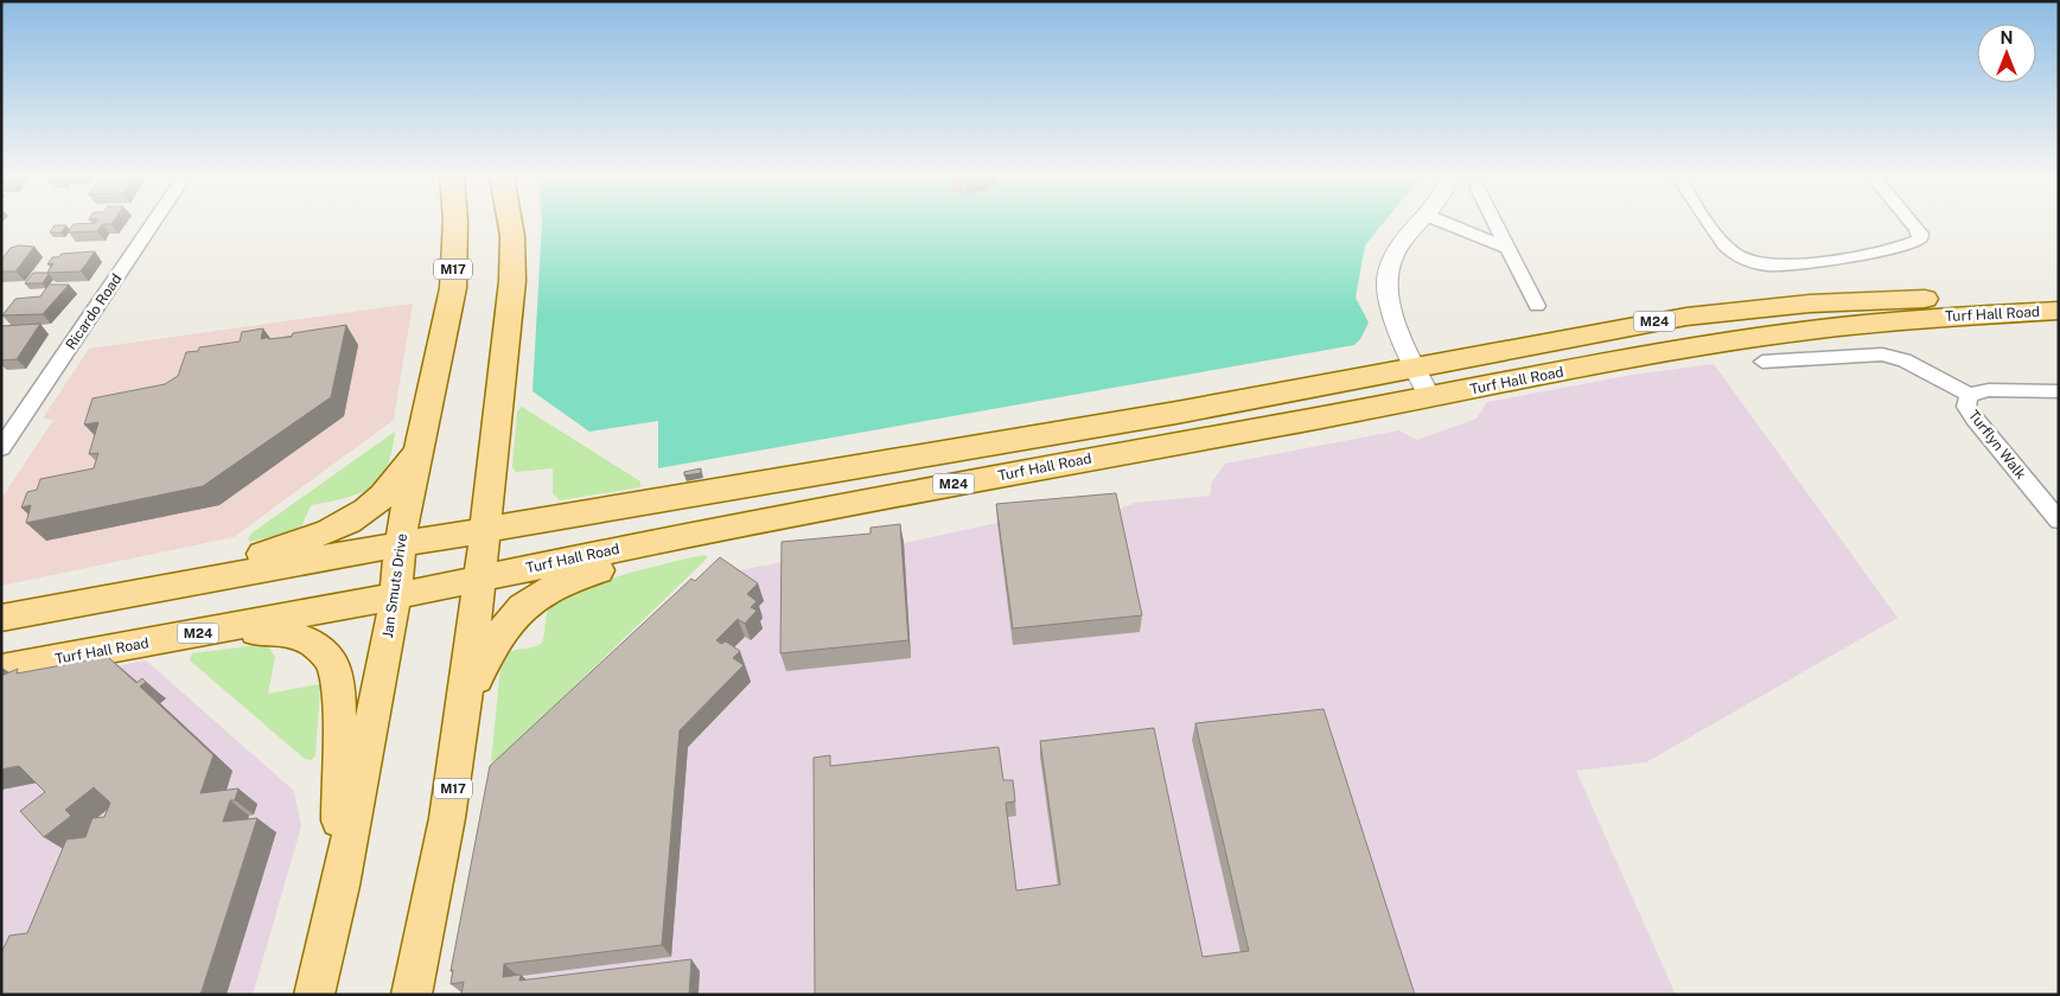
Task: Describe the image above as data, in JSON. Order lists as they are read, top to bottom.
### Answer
{
  "streets": {
    "main road": [
      "M17",
      "Turf Hall Road",
      "M24",
      "Jan Smuts Drive"
    ],
    "street": ["Ricardo Road", "Turflyn Walk"]
  },
  "crossings": [
    ["M17", "Turf Hall Road"],
    ["Turf Hall Road", "Jan Smuts Drive"]
  ],
  "north": "top"
}
